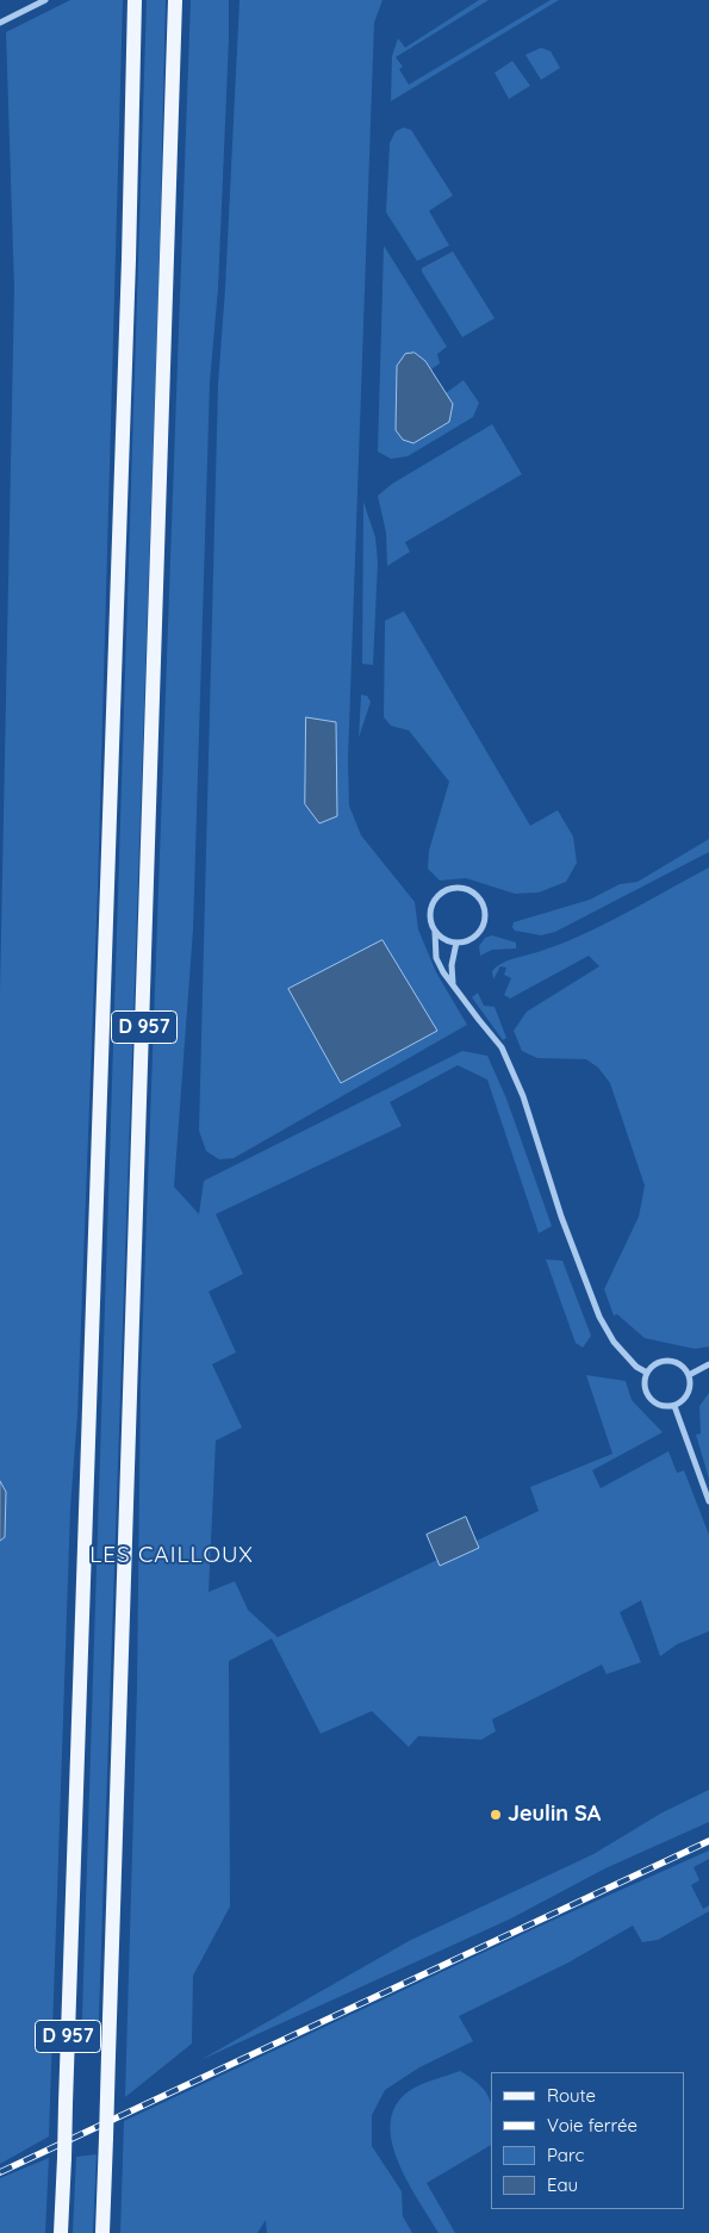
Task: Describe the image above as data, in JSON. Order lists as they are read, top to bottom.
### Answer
{
  "streets": {
    "main road": ["D 957"]
  },
  "districts": ["LES CAILLOUX"],
  "places": ["Jeulin SA"],
  "legend": [
    "Route",
    "Voie ferrée",
    "Parc",
    "Eau"
  ]
}
